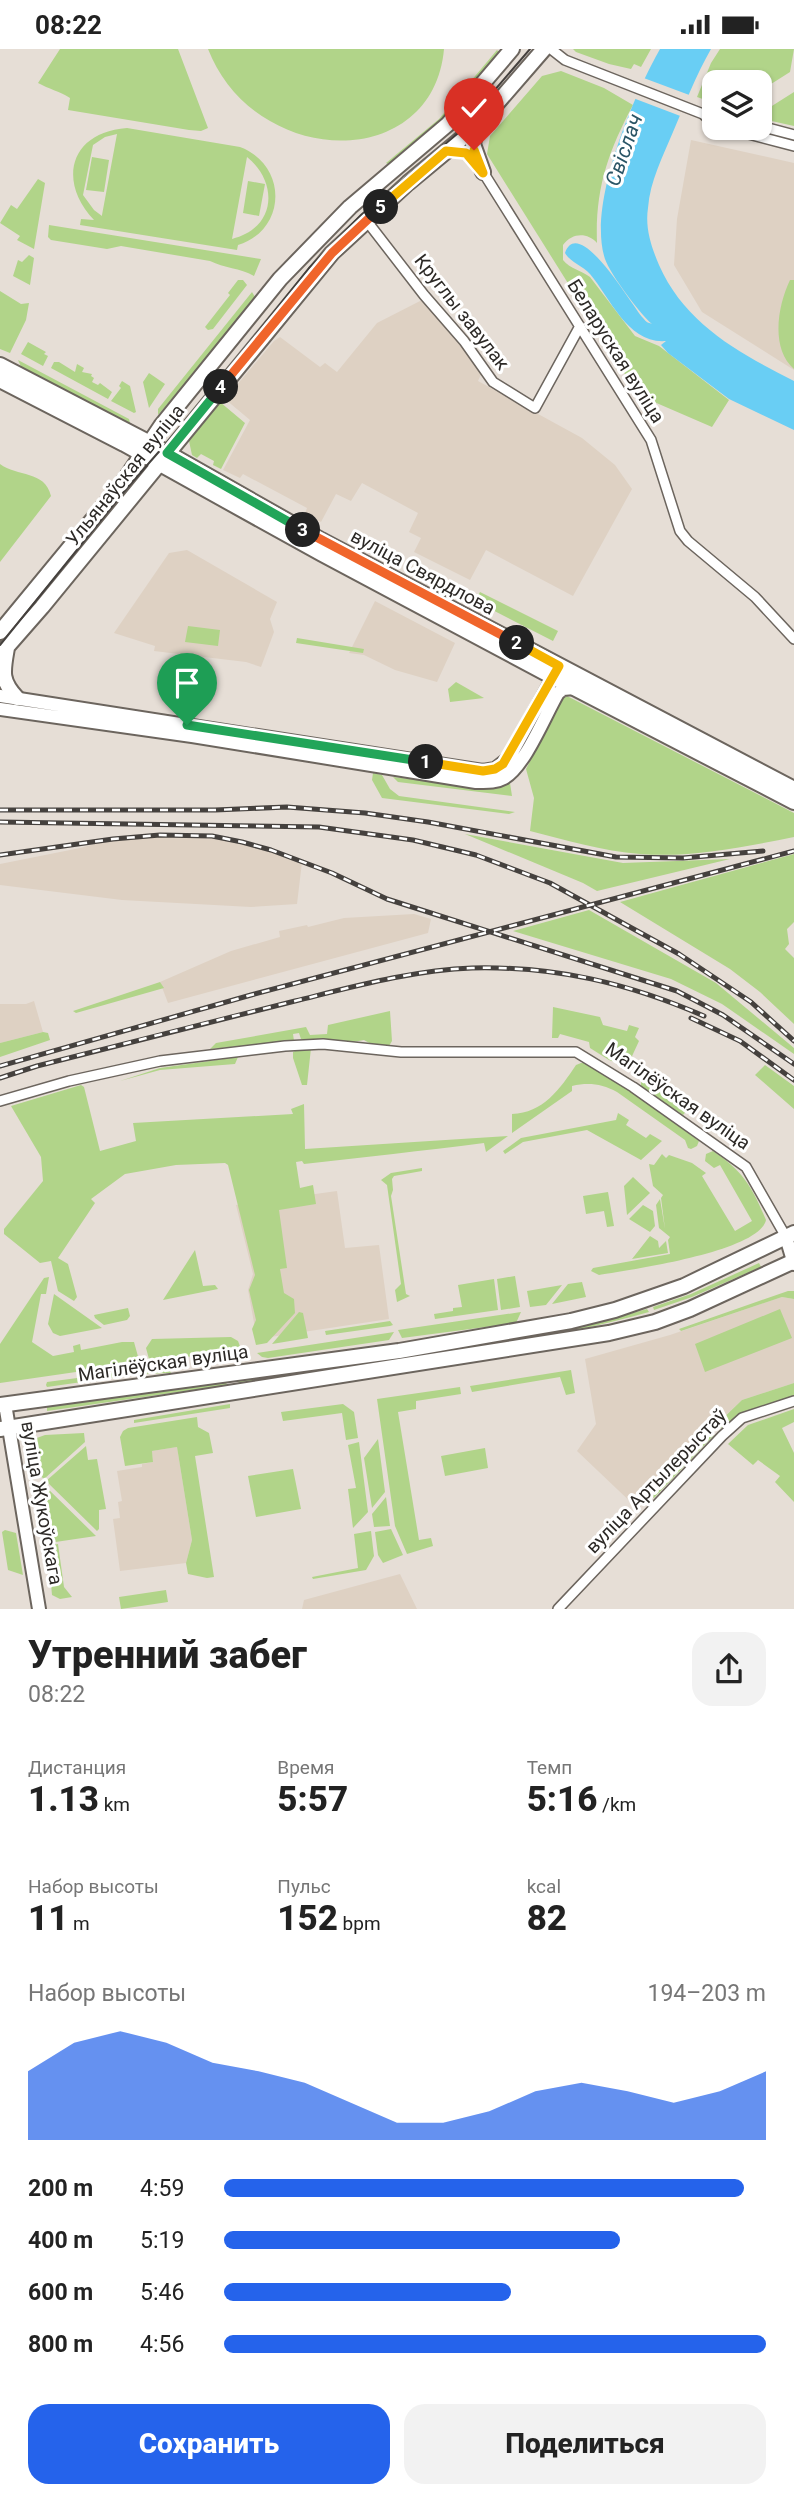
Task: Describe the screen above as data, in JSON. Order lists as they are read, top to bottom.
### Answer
{
  "streets": {
    "main road": [
      "Ульянаўская вуліца",
      "вуліца Свярдлова",
      "Магілёўская вуліца",
      "вуліца Жукоўскага"
    ],
    "street": ["Круглы завулак", "Беларуская вуліца", "вуліца Артылерыстаў"]
  },
  "crossings": [
    ["Круглы завулак", "Беларуская вуліца"],
    ["Круглы завулак", "Ульянаўская вуліца"],
    ["Ульянаўская вуліца", "вуліца Свярдлова"],
    ["Магілёўская вуліца", "вуліца Жукоўскага"]
  ],
  "water": ["Свіслач"],
  "page": {
    "status": "08:22",
    "pins": [
      "5",
      "4",
      "3",
      "2",
      "1"
    ],
    "heading": ["Утренний забег", "08:22"],
    "stats": [
      ["Дистанция", "1.13 km"],
      ["Время", "5:57"],
      ["Темп", "5:16 /km"],
      ["Набор высоты", "11 m"],
      ["Пульс", "152 bpm"],
      ["kcal", "82"]
    ],
    "chart": ["Набор высоты", "194–203 m"],
    "list": [
      {
        "name": "200 m",
        "note": "4:59"
      },
      {
        "name": "400 m",
        "note": "5:19"
      },
      {
        "name": "600 m",
        "note": "5:46"
      },
      {
        "name": "800 m",
        "note": "4:56"
      }
    ],
    "buttons": ["Сохранить", "Поделиться"]
  }
}
